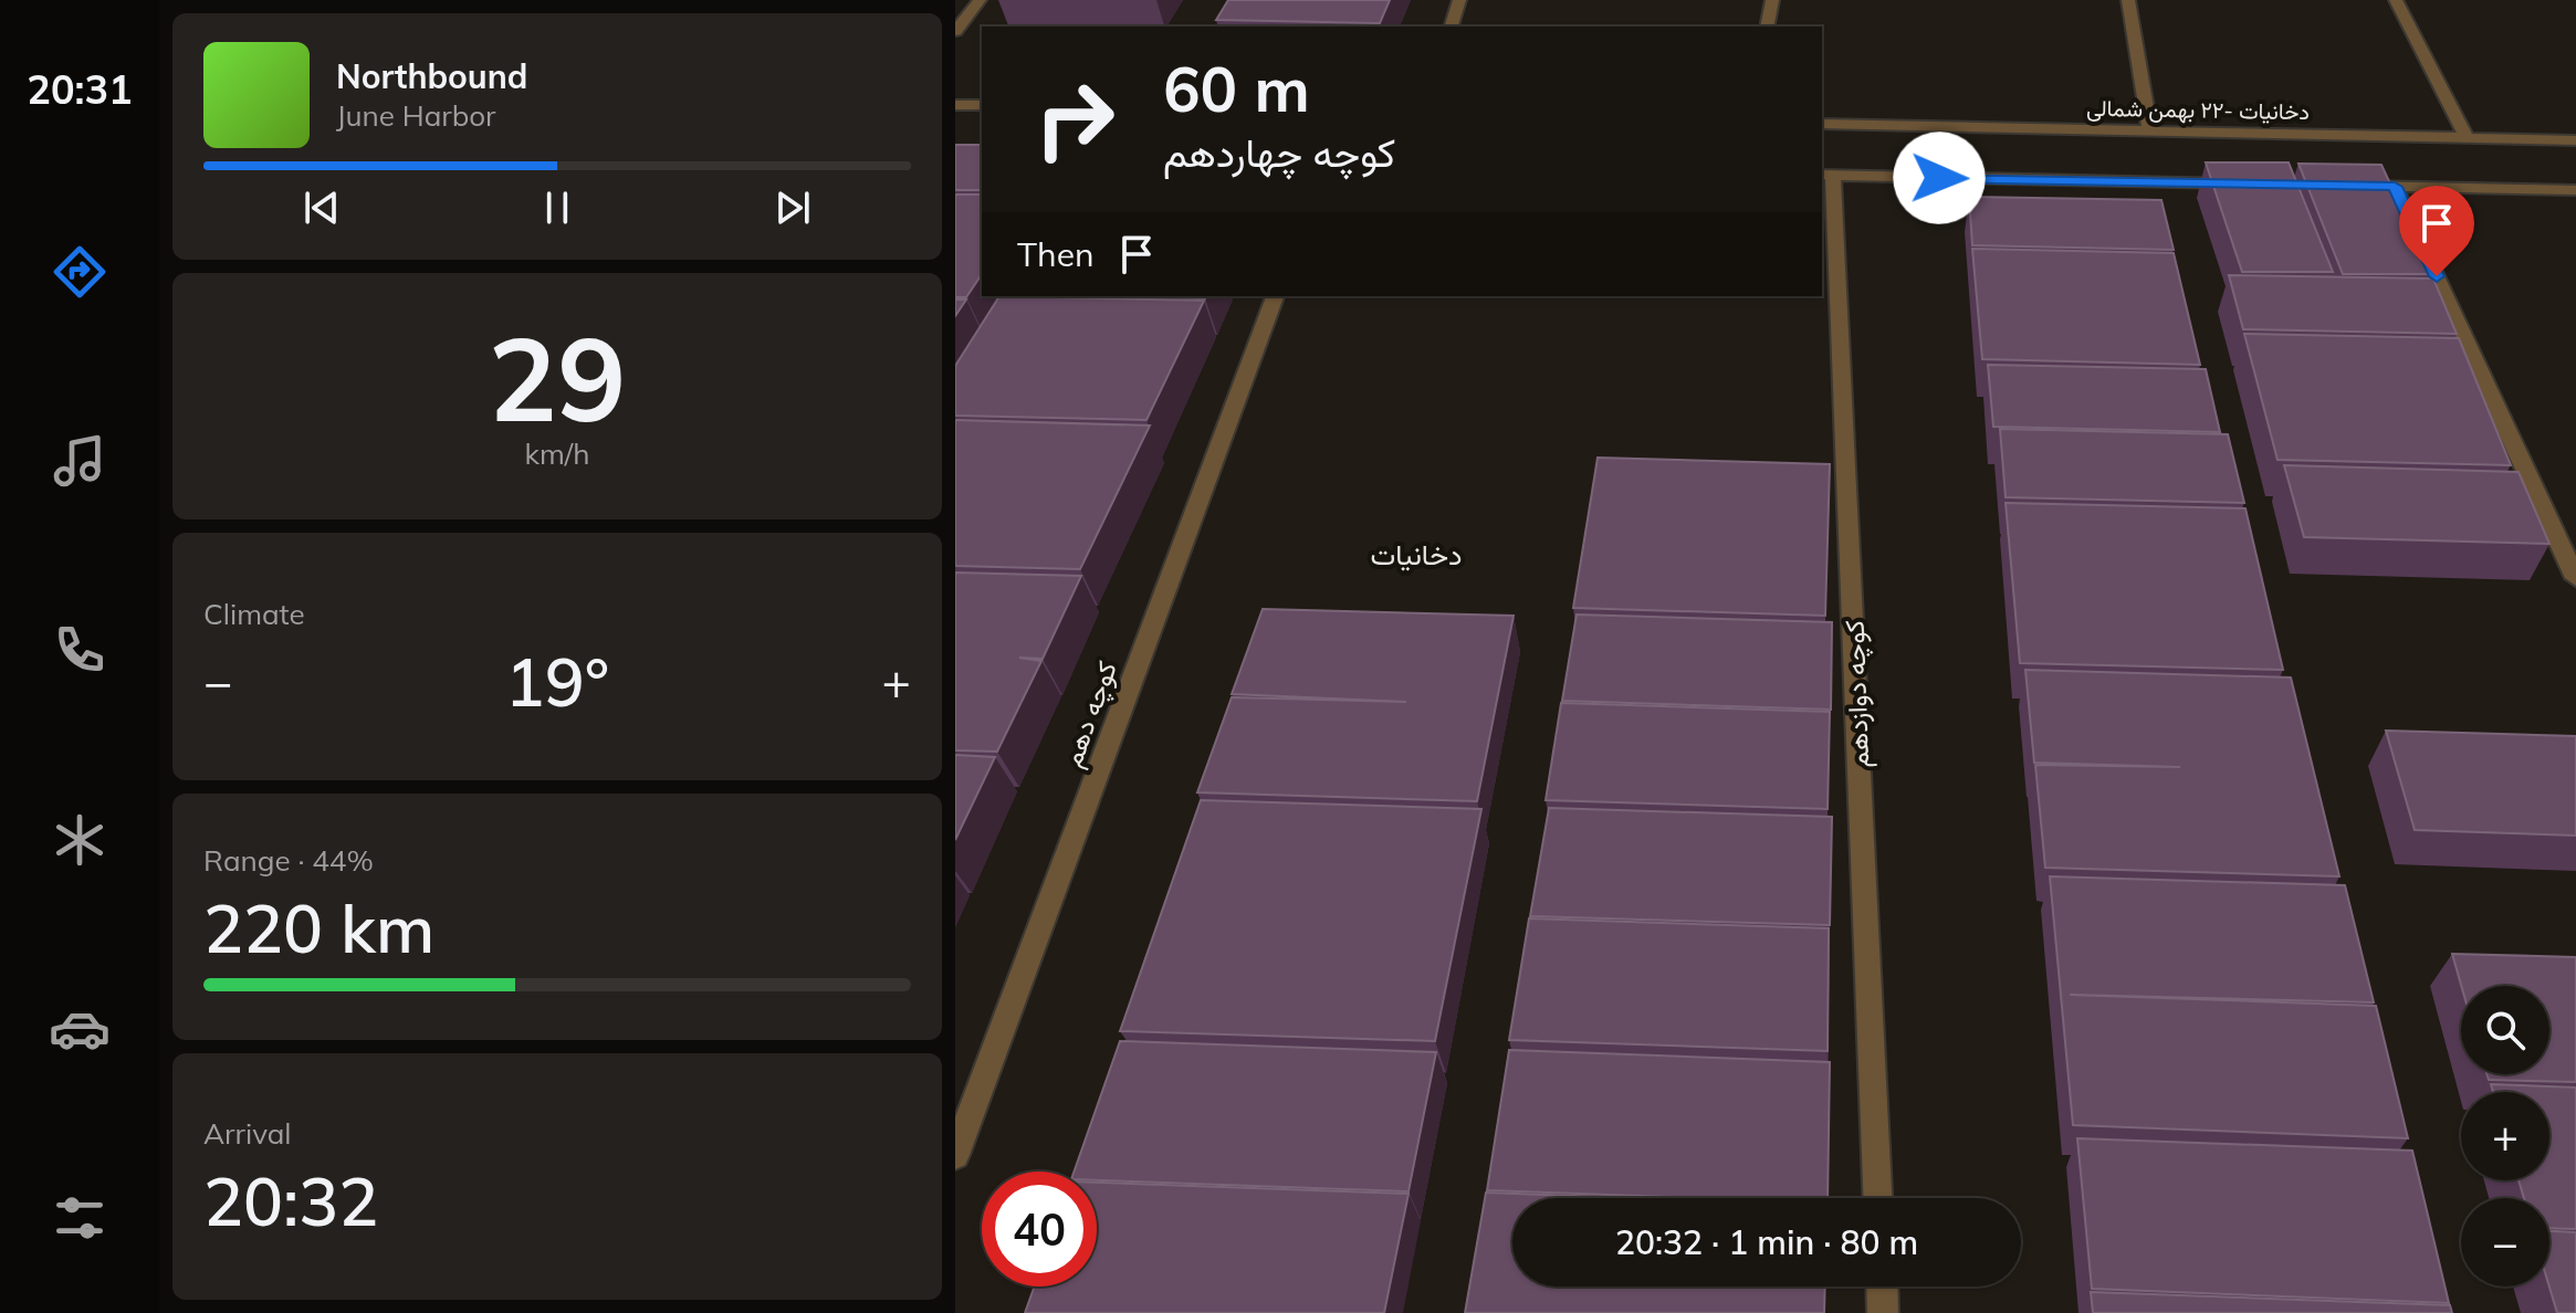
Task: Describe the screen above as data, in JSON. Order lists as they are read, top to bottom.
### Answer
{
  "streets": {
    "street": ["دخانیات -۲۲ بهمن شمالی", "کوچه دوازدهم", "کوچه دهم"]
  },
  "districts": ["دخانیات"],
  "page": {
    "tabs": "20:31",
    "turn": ["60 m", "کوچه چهاردهم"],
    "song": ["Northbound", "June Harbor"],
    "then": "Then",
    "tile": [
      ["29", "km/h"],
      "Climate",
      ["Range · 44%", "220 km"],
      ["Arrival", "20:32"]
    ],
    "heat": ["−", "19°", "+"],
    "map_buttons": ["+", "−"],
    "limit": "40",
    "trip": "20:32 · 1 min · 80 m"
  }
}
